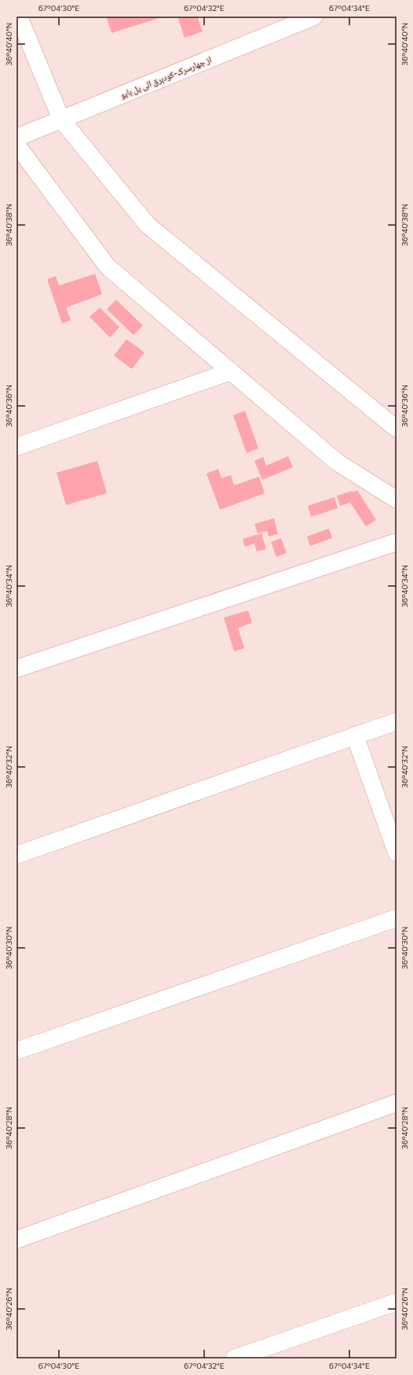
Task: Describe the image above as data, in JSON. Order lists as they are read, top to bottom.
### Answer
{
  "streets": {
    "street": ["از جهارسرک-کودبرق الی پل بایو"]
  },
  "coordinates": [
    "67°04'30\"E",
    "67°04'32\"E",
    "67°04'34\"E",
    "36°40'40\"N",
    "36°40'38\"N",
    "36°40'36\"N",
    "36°40'34\"N",
    "36°40'32\"N",
    "36°40'30\"N",
    "36°40'28\"N",
    "36°40'26\"N"
  ]
}
